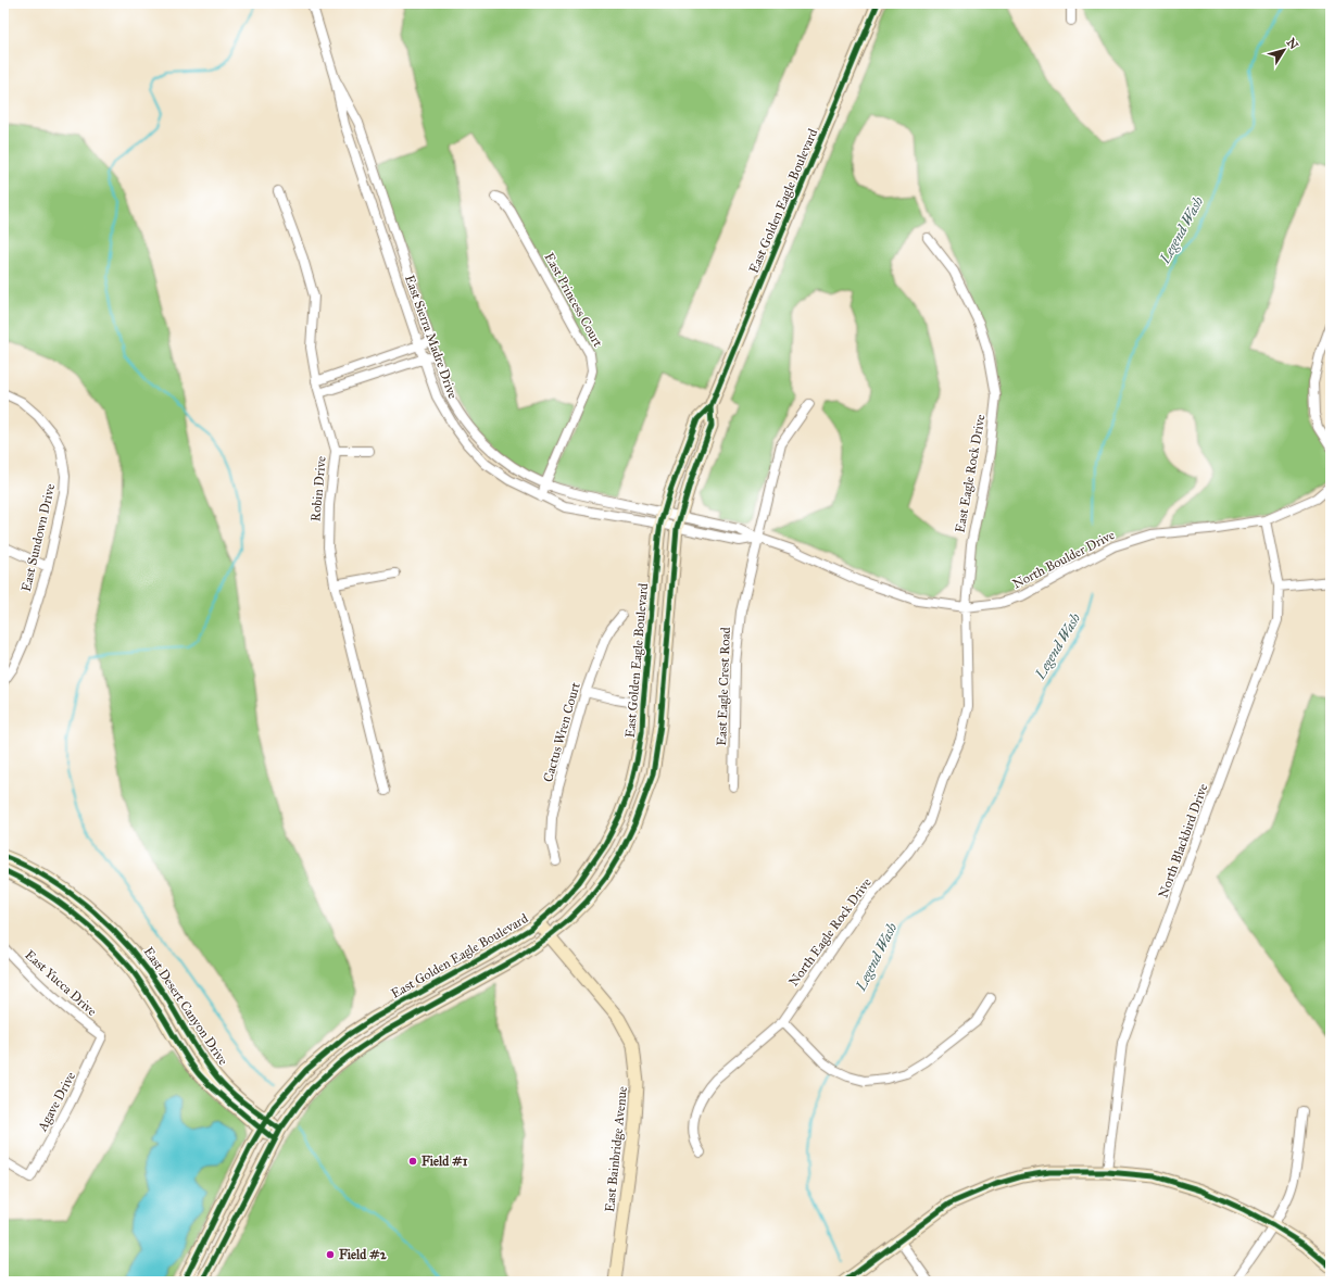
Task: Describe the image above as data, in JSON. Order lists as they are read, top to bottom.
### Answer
{
  "streets": {
    "street": [
      "East Golden Eagle Boulevard",
      "East Princess Court",
      "East Sierra Madre Drive",
      "East Eagle Rock Drive",
      "Robin Drive",
      "East Sundown Drive",
      "North Boulder Drive",
      "East Eagle Crest Road",
      "Cactus Wren Court",
      "North Blackbird Drive",
      "North Eagle Rock Drive",
      "East Yucca Drive",
      "East Desert Canyon Drive",
      "Agave Drive",
      "East Bainbridge Avenue"
    ]
  },
  "crossings": [
    ["East Golden Eagle Boulevard", "East Sierra Madre Drive"],
    ["East Golden Eagle Boulevard", "North Boulder Drive"],
    ["East Golden Eagle Boulevard", "East Desert Canyon Drive"],
    ["East Golden Eagle Boulevard", "East Bainbridge Avenue"],
    ["East Princess Court", "East Sierra Madre Drive"],
    ["East Sierra Madre Drive", "North Boulder Drive"],
    ["East Eagle Rock Drive", "North Boulder Drive"],
    ["East Eagle Rock Drive", "North Eagle Rock Drive"],
    ["North Boulder Drive", "East Eagle Crest Road"],
    ["North Boulder Drive", "North Blackbird Drive"],
    ["East Yucca Drive", "Agave Drive"]
  ],
  "water": ["Legend Wash"],
  "places": ["Field #1", "Field #2"],
  "north": "top right"
}
